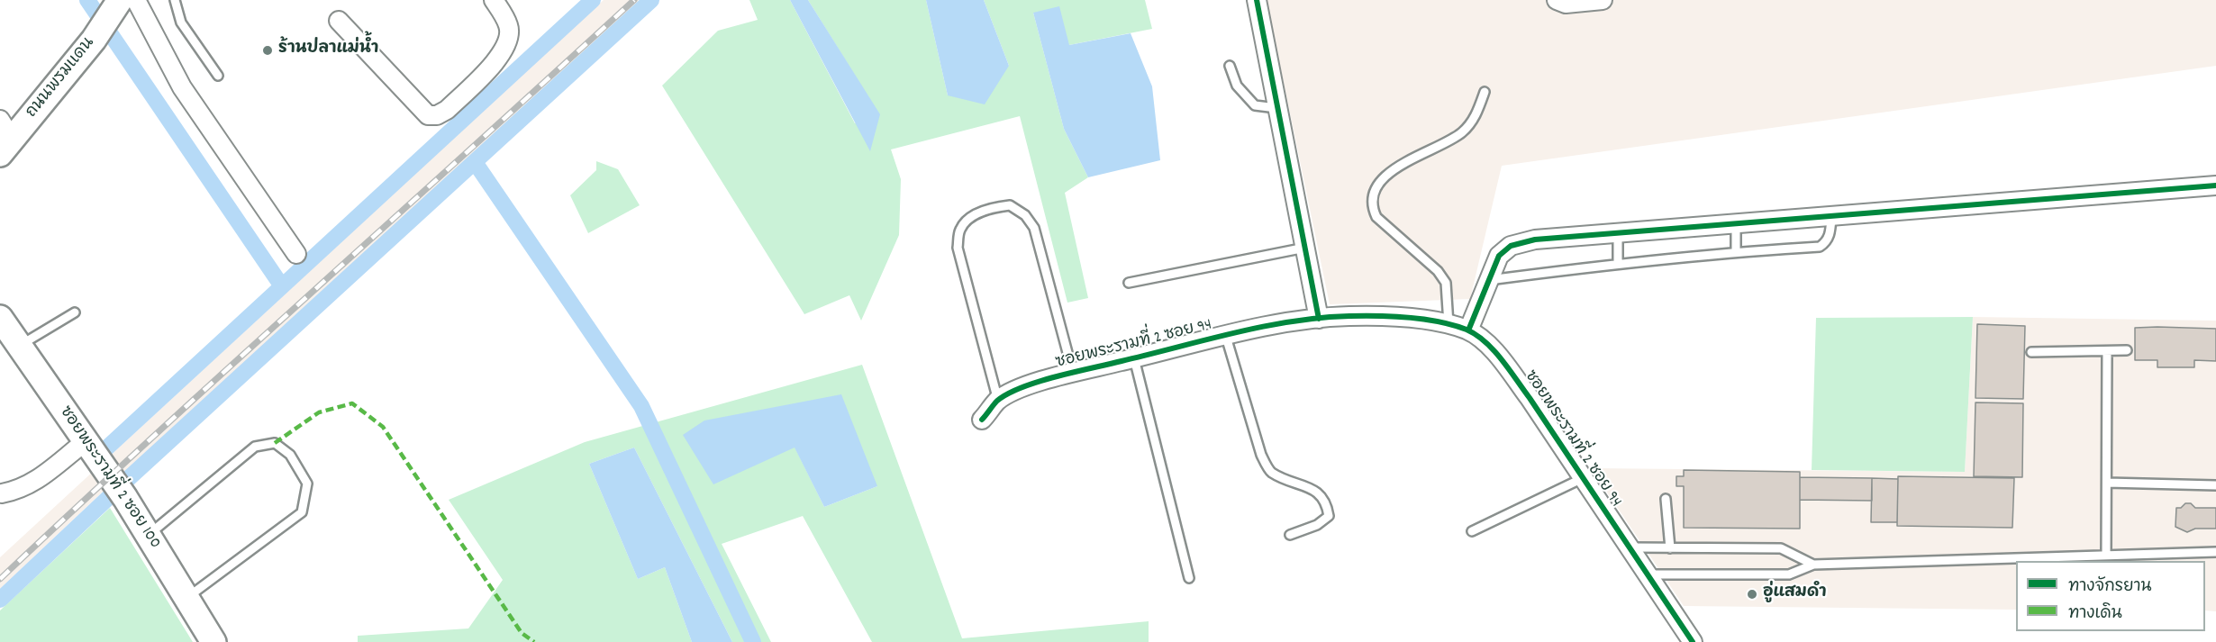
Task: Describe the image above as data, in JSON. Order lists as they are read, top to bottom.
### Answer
{
  "streets": {
    "main road": ["ถนนพรมแดน", "ซอยพระรามที่ 2 ซอย 100"],
    "street": ["ซอยพระรามที่ 2 ซอย 94"]
  },
  "places": ["ร้านปลาแม่น้ำ", "อู่แสมดำ"],
  "legend": ["ทางจักรยาน", "ทางเดิน"]
}
